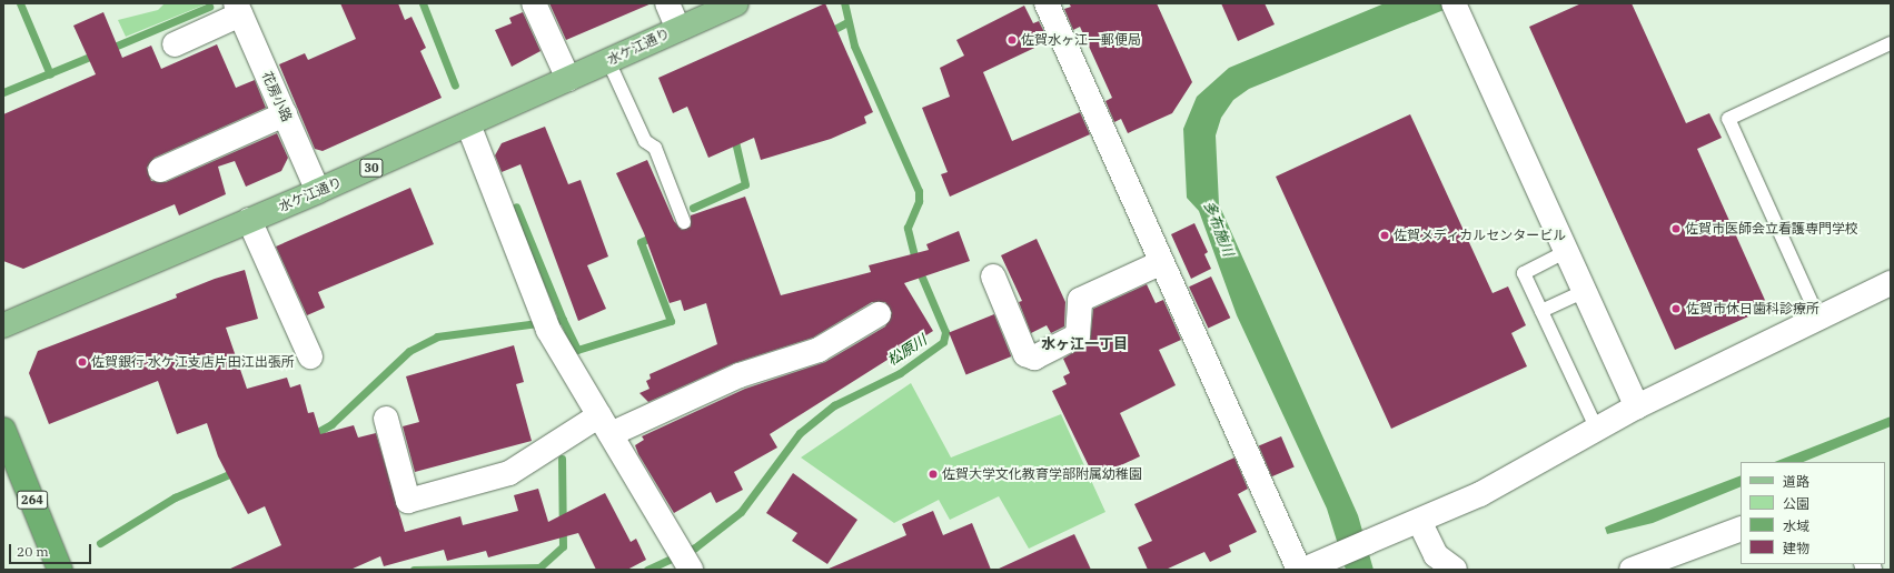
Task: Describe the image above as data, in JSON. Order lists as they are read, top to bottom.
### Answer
{
  "streets": {
    "highway": ["264"],
    "main road": ["水ケ江通り", "30"],
    "street": ["花房小路"]
  },
  "crossings": [
    ["水ケ江通り", "花房小路"]
  ],
  "districts": ["水ヶ江一丁目"],
  "water": ["多布施川", "松原川"],
  "places": [
    "佐賀水ヶ江一郵便局",
    "佐賀市医師会立看護専門学校",
    "佐賀メディカルセンタービル",
    "佐賀市休日歯科診療所",
    "佐賀銀行 水ケ江支店片田江出張所",
    "佐賀大学文化教育学部附属幼稚園"
  ],
  "legend": [
    "道路",
    "公園",
    "水域",
    "建物"
  ],
  "scale_bar": "20 m"
}
